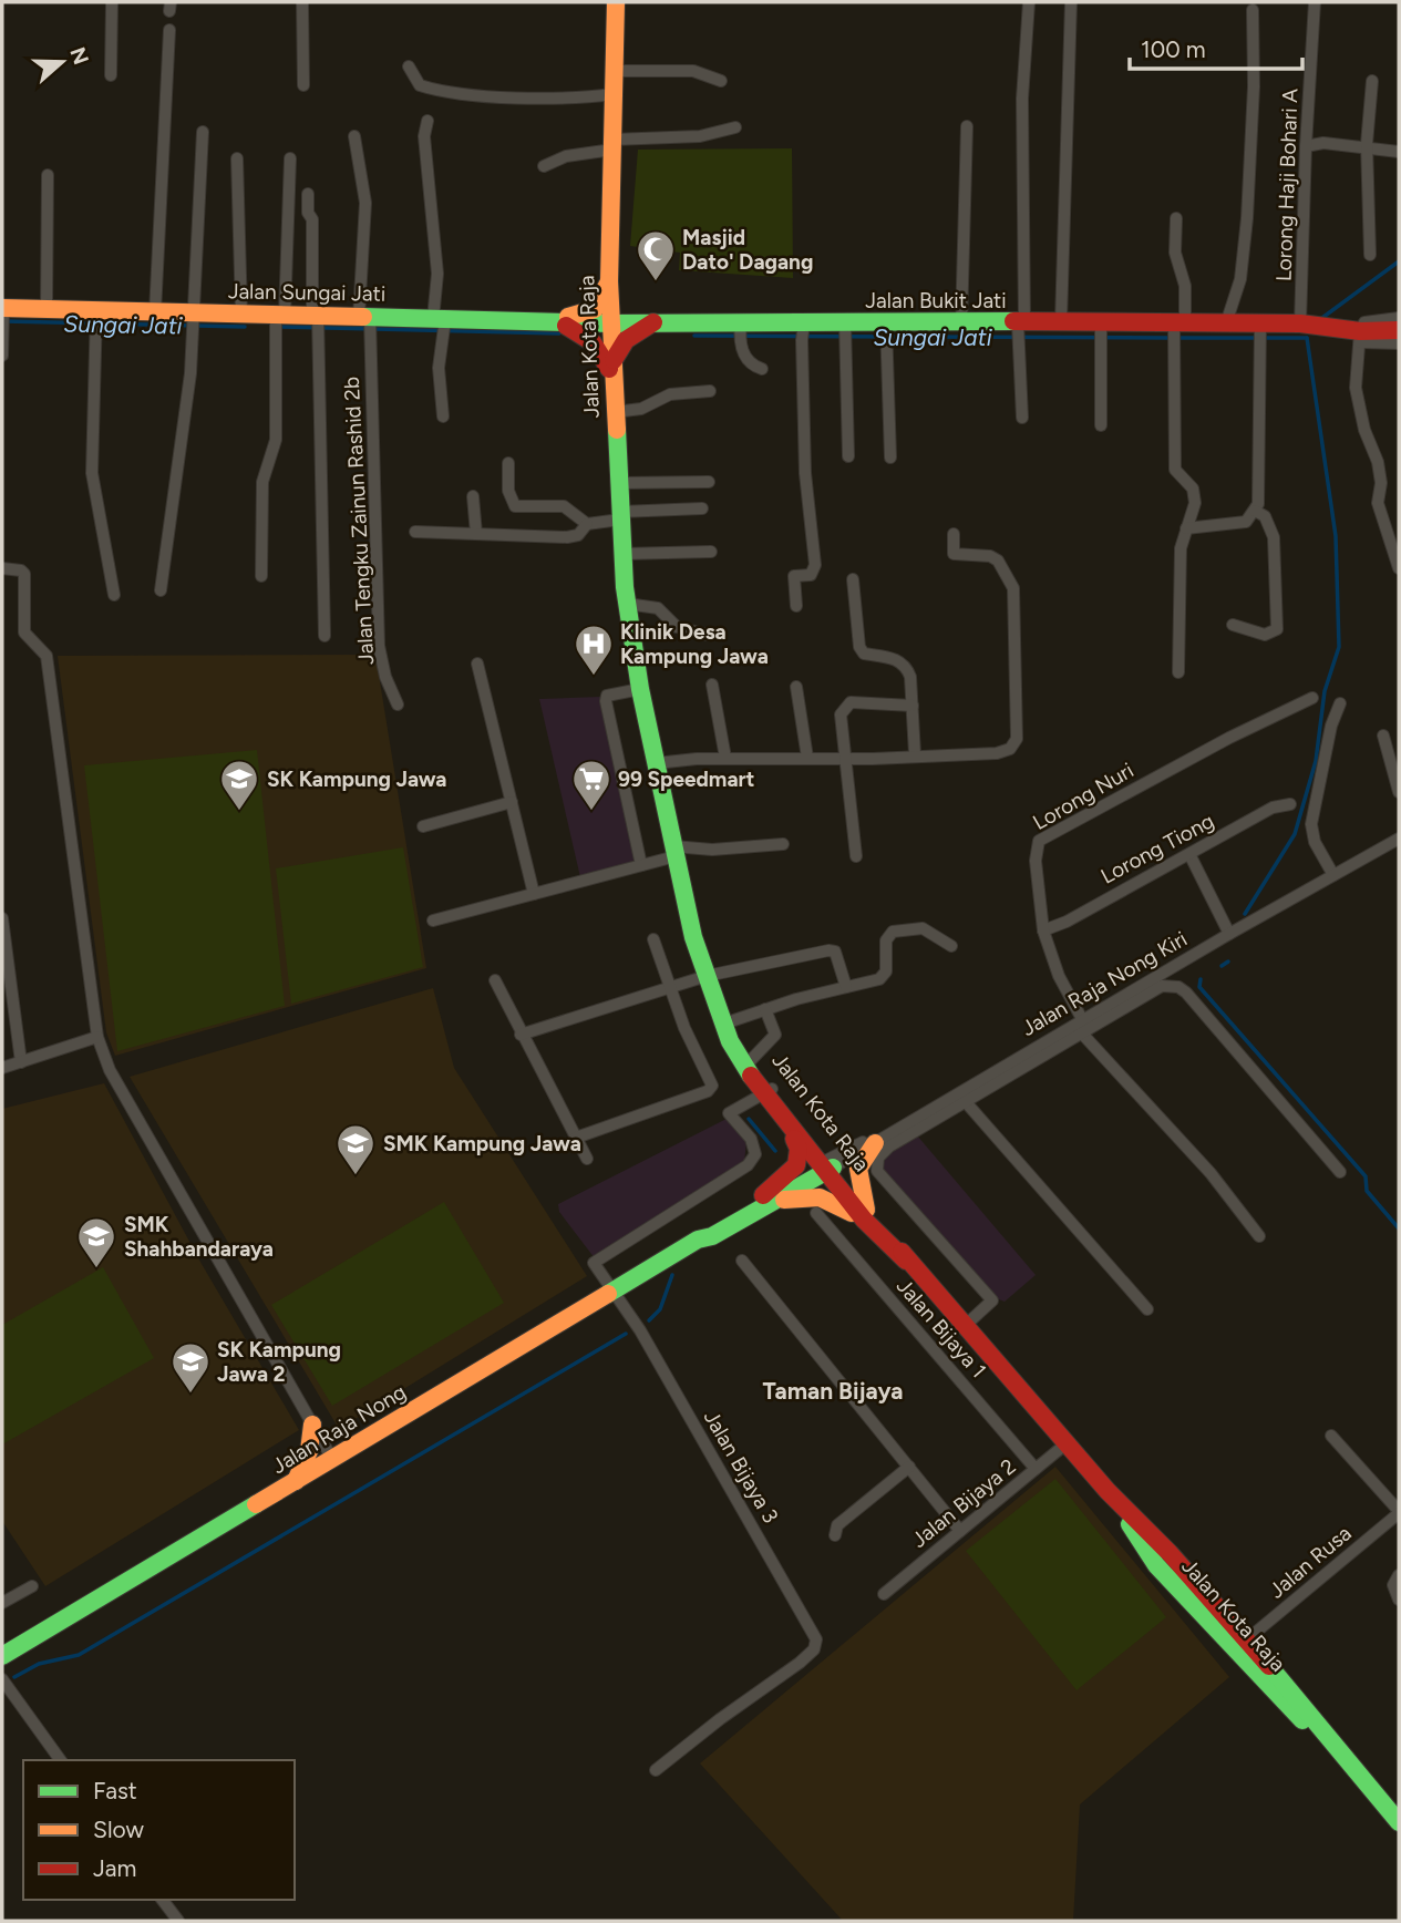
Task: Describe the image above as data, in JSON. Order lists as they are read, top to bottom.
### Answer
{
  "streets": {
    "main road": [
      "Jalan Sungai Jati",
      "Jalan Bukit Jati",
      "Jalan Kota Raja",
      "Jalan Raja Nong"
    ],
    "street": [
      "Lorong Haji Bohari A",
      "Jalan Tengku Zainun Rashid 2b",
      "Lorong Nuri",
      "Lorong Tiong",
      "Jalan Raja Nong Kiri",
      "Jalan Bijaya 1",
      "Jalan Bijaya 3",
      "Jalan Bijaya 2",
      "Jalan Rusa"
    ]
  },
  "crossings": [
    ["Lorong Haji Bohari A", "Jalan Bukit Jati"],
    ["Jalan Sungai Jati", "Jalan Bukit Jati"],
    ["Jalan Sungai Jati", "Jalan Kota Raja"],
    ["Jalan Sungai Jati", "Jalan Tengku Zainun Rashid 2b"],
    ["Jalan Bukit Jati", "Jalan Kota Raja"],
    ["Jalan Kota Raja", "Jalan Raja Nong Kiri"],
    ["Jalan Kota Raja", "Jalan Raja Nong"],
    ["Jalan Kota Raja", "Jalan Bijaya 3"],
    ["Jalan Kota Raja", "Jalan Bijaya 2"],
    ["Jalan Kota Raja", "Jalan Rusa"],
    ["Lorong Nuri", "Lorong Tiong"],
    ["Lorong Nuri", "Jalan Raja Nong Kiri"],
    ["Jalan Raja Nong Kiri", "Jalan Raja Nong"],
    ["Jalan Bijaya 1", "Jalan Bijaya 2"],
    ["Jalan Raja Nong", "Jalan Bijaya 3"]
  ],
  "districts": ["Taman Bijaya"],
  "water": ["Sungai Jati"],
  "places": {
    "mosque": ["Masjid Dato' Dagang"],
    "hospital": ["Klinik Desa Kampung Jawa"],
    "school or university": [
      "SK Kampung Jawa",
      "SMK Kampung Jawa",
      "SMK Shahbandaraya",
      "SK Kampung Jawa 2"
    ],
    "supermarket": ["99 Speedmart"]
  },
  "legend": ["Fast", "Slow", "Jam"],
  "scale_bar": "100 m",
  "north": "right"
}
